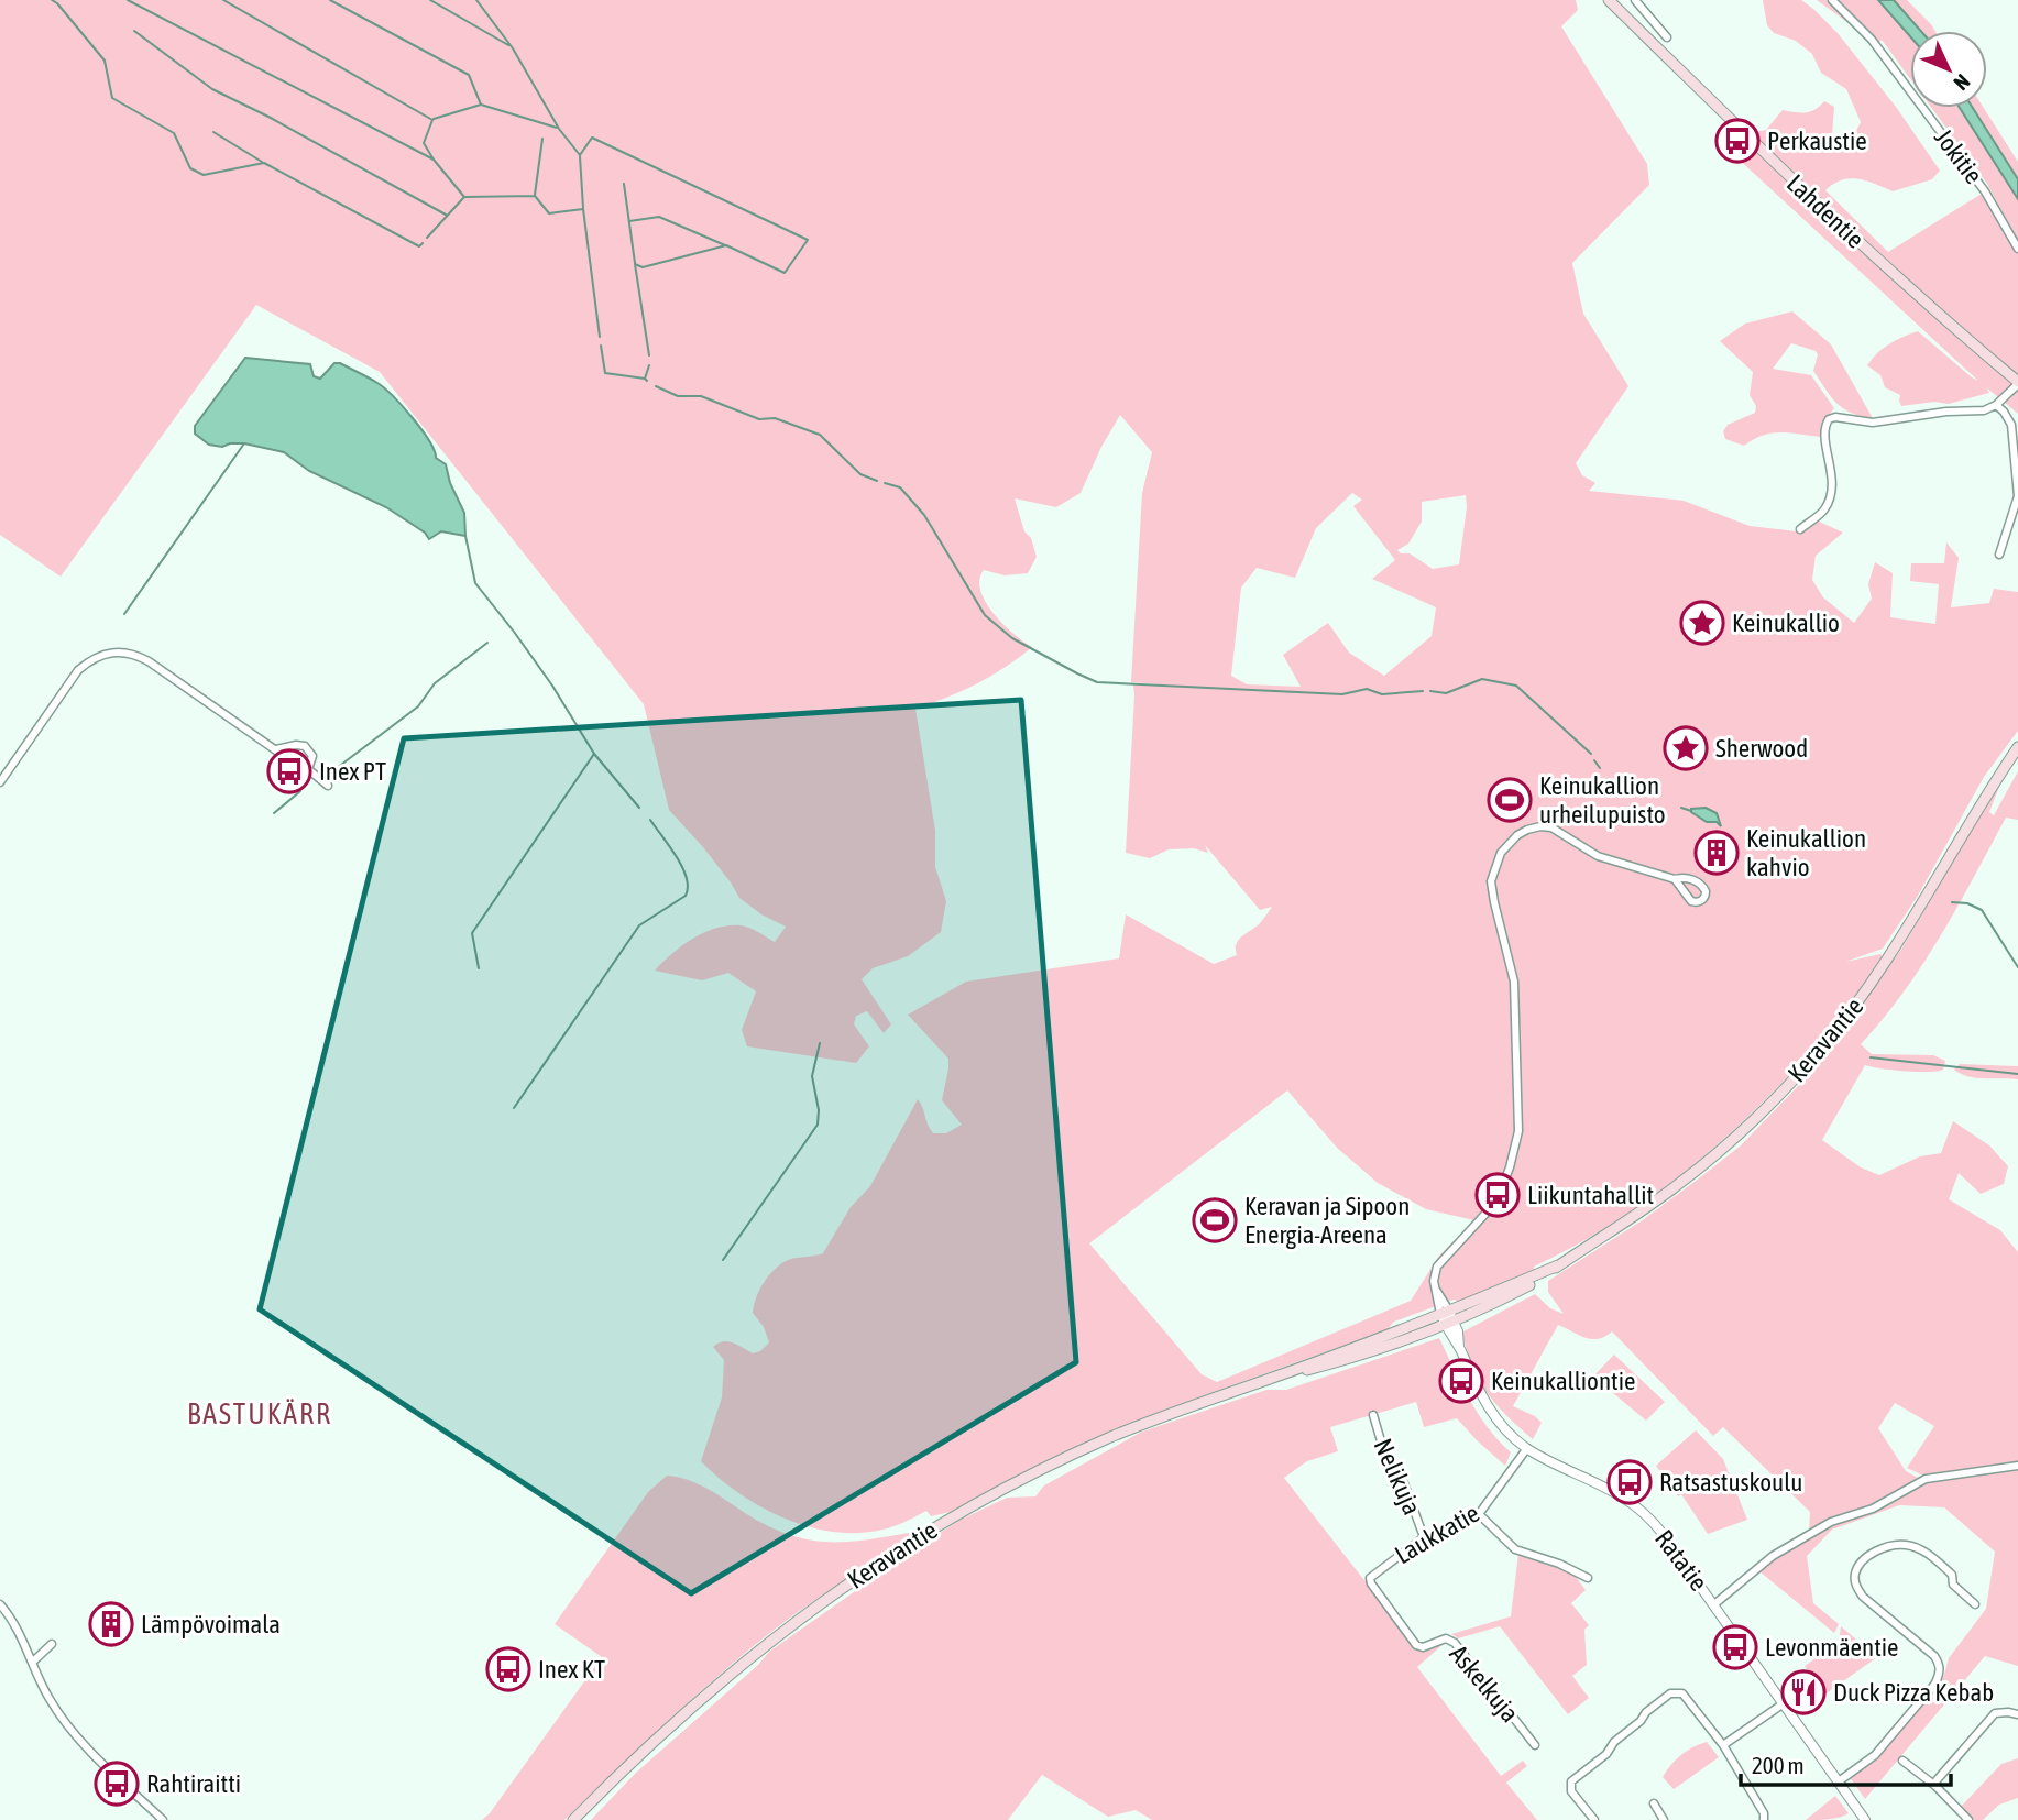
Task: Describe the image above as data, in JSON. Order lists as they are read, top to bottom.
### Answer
{
  "streets": {
    "main road": ["Lahdentie", "Keravantie"],
    "street": [
      "Jokitie",
      "Nelikuja",
      "Laukkatie",
      "Ratatie",
      "Askelkuja"
    ]
  },
  "crossings": [
    ["Keravantie", "Ratatie"],
    ["Nelikuja", "Laukkatie"],
    ["Laukkatie", "Ratatie"],
    ["Laukkatie", "Askelkuja"]
  ],
  "districts": ["BASTUKÄRR"],
  "places": {
    "bus stop": [
      "Perkaustie",
      "Inex PT",
      "Liikuntahallit",
      "Keinukalliontie",
      "Ratsastuskoulu",
      "Levonmäentie",
      "Inex KT",
      "Rahtiraitti"
    ],
    "place": ["Keinukallio", "Sherwood"],
    "sports": ["Keinukallion urheilupuisto", "Keravan ja Sipoon Energia-Areena"],
    "building": ["Keinukallion kahvio", "Lämpövoimala"],
    "restaurant": ["Duck Pizza Kebab"]
  },
  "scale_bar": "200 m",
  "north": "bottom right"
}
